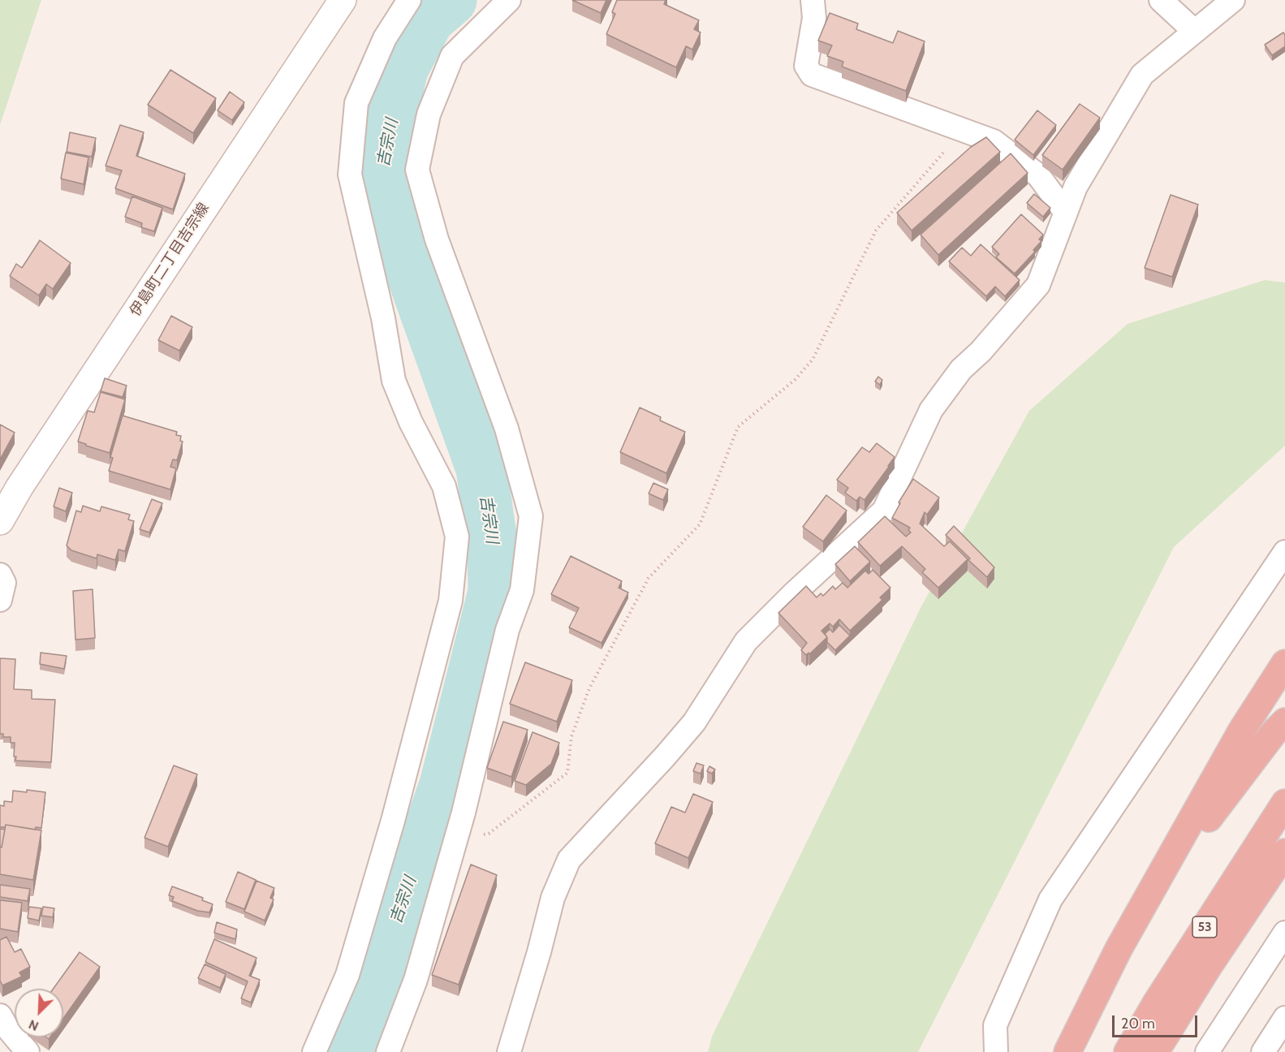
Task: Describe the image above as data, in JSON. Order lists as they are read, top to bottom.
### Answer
{
  "streets": {
    "highway": ["53"],
    "street": ["伊島町二丁目吉宗線"]
  },
  "water": ["吉宗川"],
  "scale_bar": "20 m",
  "north": "bottom left"
}
